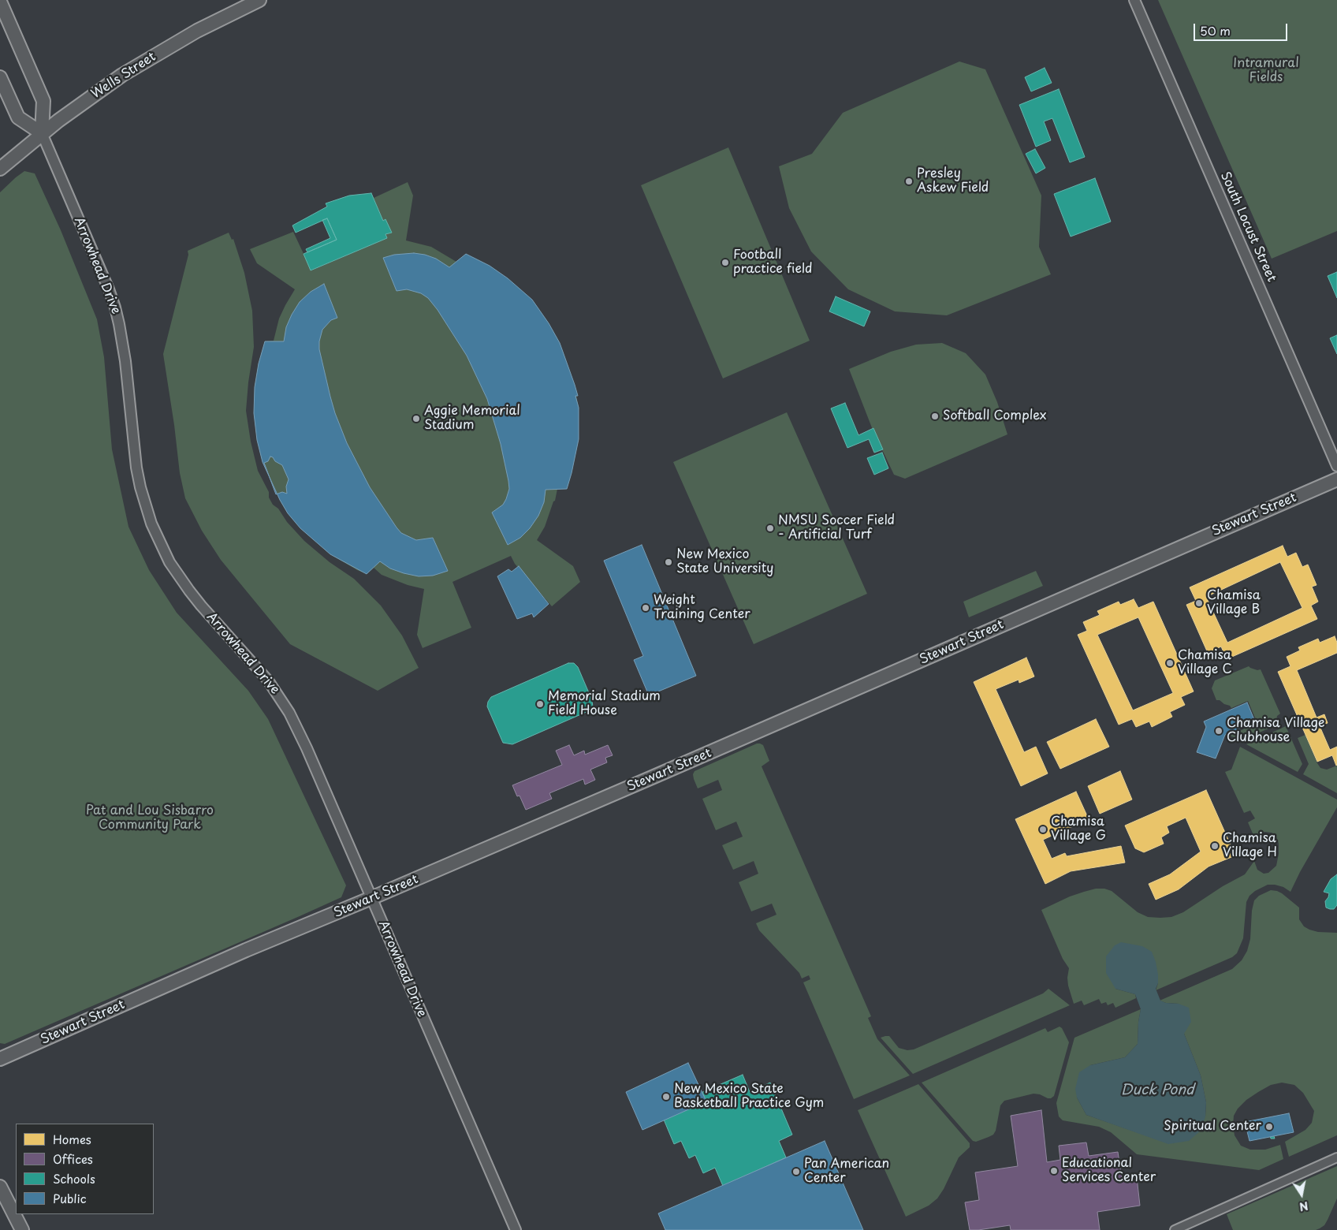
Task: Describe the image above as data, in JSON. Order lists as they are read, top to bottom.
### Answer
{
  "streets": {
    "street": [
      "Wells Street",
      "South Locust Street",
      "Arrowhead Drive",
      "Stewart Street"
    ]
  },
  "crossings": [
    ["Wells Street", "Arrowhead Drive"],
    ["Arrowhead Drive", "Stewart Street"]
  ],
  "water": ["Duck Pond"],
  "parks": ["Intramural Fields", "Pat and Lou Sisbarro Community Park"],
  "places": [
    "Presley Askew Field",
    "Football practice field",
    "Softball Complex",
    "Aggie Memorial Stadium",
    "NMSU Soccer Field - Artificial Turf",
    "New Mexico State University",
    "Chamisa Village B",
    "Weight Training Center",
    "Chamisa Village C",
    "Memorial Stadium Field House",
    "Chamisa Village Clubhouse",
    "Chamisa Village G",
    "Chamisa Village H",
    "New Mexico State Basketball Practice Gym",
    "Spiritual Center",
    "Educational Services Center",
    "Pan American Center"
  ],
  "legend": [
    "Homes",
    "Offices",
    "Schools",
    "Public"
  ],
  "scale_bar": "50 m",
  "north": "bottom"
}
